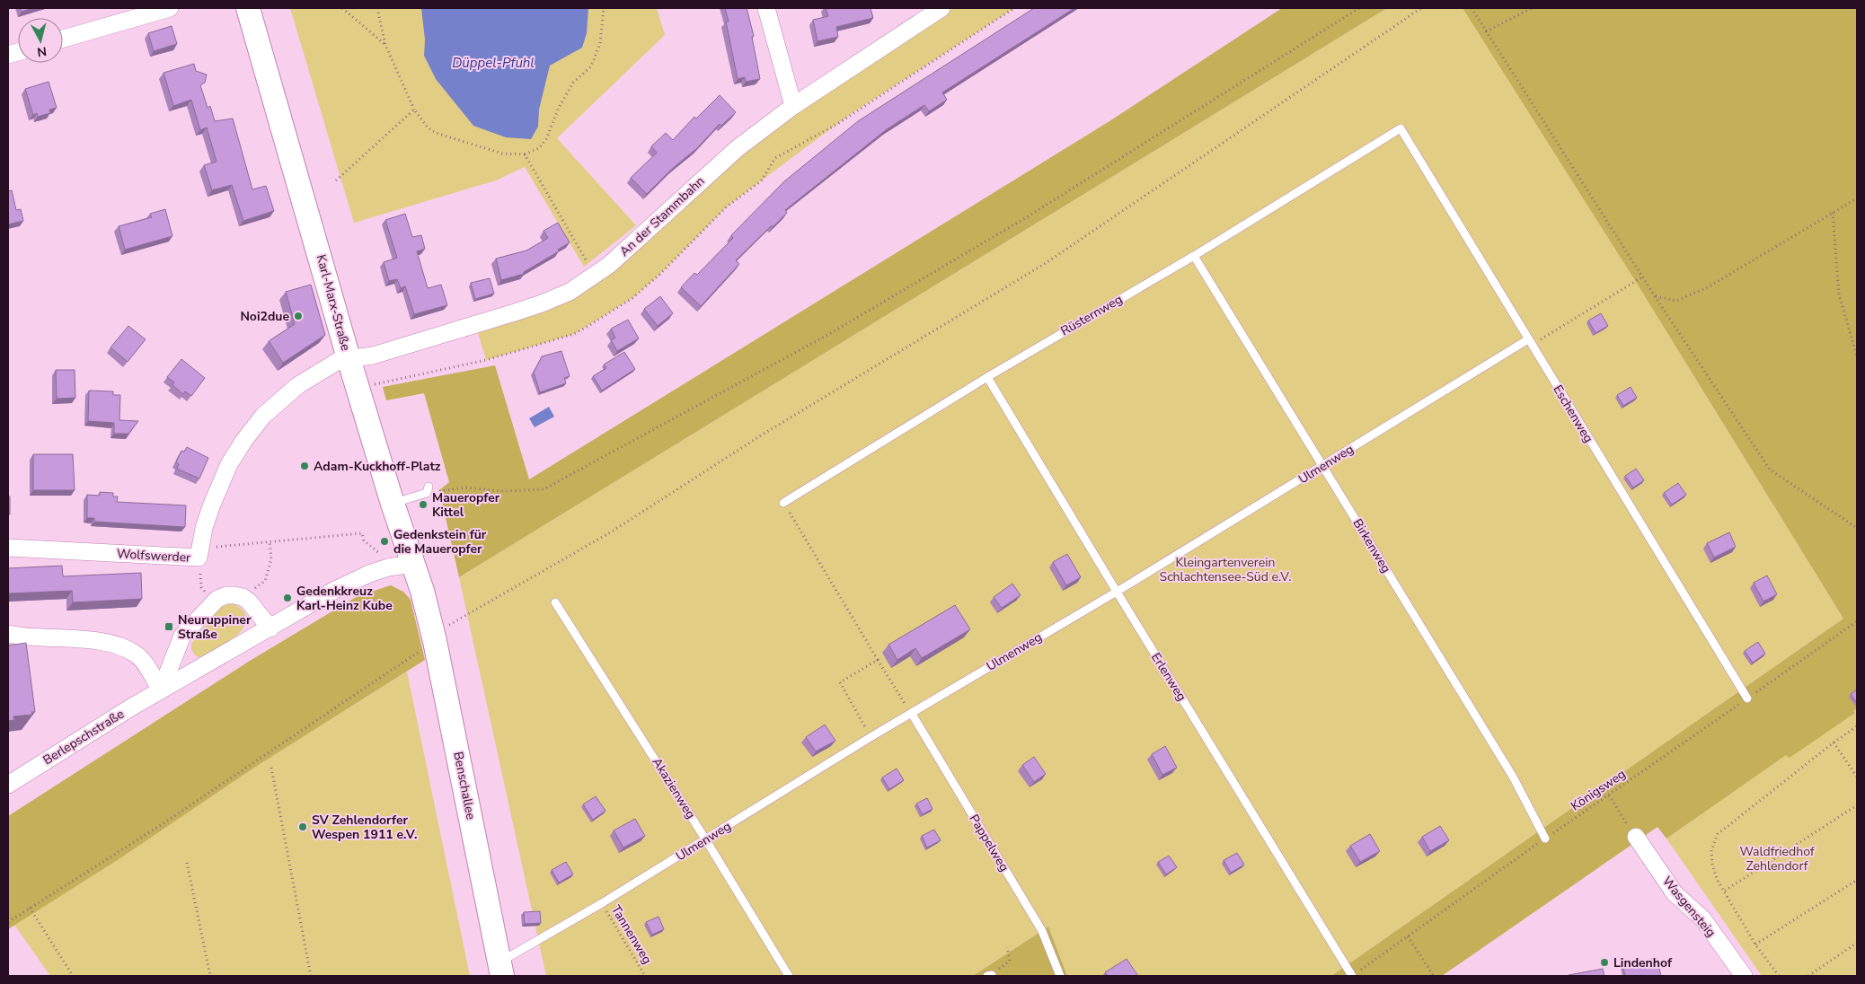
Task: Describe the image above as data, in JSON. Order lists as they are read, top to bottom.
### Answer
{
  "streets": {
    "street": [
      "An der Stammbahn",
      "Karl-Marx-Straße",
      "Wolfswerder",
      "Berlepschstraße",
      "Benschallee",
      "Wasgensteig"
    ],
    "lane": [
      "Rüsternweg",
      "Eschenweg",
      "Ulmenweg",
      "Birkenweg",
      "Erlenweg",
      "Akazienweg",
      "Pappelweg"
    ],
    "path": ["Königsweg", "Tannenweg"]
  },
  "crossings": [
    ["An der Stammbahn", "Karl-Marx-Straße"],
    ["An der Stammbahn", "Wolfswerder"],
    ["Karl-Marx-Straße", "Wolfswerder"],
    ["Karl-Marx-Straße", "Berlepschstraße"],
    ["Karl-Marx-Straße", "Benschallee"],
    ["Rüsternweg", "Eschenweg"],
    ["Rüsternweg", "Birkenweg"],
    ["Rüsternweg", "Erlenweg"],
    ["Eschenweg", "Ulmenweg"],
    ["Eschenweg", "Königsweg"],
    ["Ulmenweg", "Birkenweg"],
    ["Ulmenweg", "Erlenweg"],
    ["Ulmenweg", "Benschallee"],
    ["Ulmenweg", "Akazienweg"],
    ["Ulmenweg", "Pappelweg"],
    ["Ulmenweg", "Tannenweg"],
    ["Birkenweg", "Königsweg"],
    ["Erlenweg", "Königsweg"]
  ],
  "water": ["Düppel-Pfuhl"],
  "parks": ["Kleingartenverein Schlachtensee-Süd e.V.", "Waldfriedhof Zehlendorf"],
  "places": {
    "other": [
      "Noi2due",
      "Adam-Kuckhoff-Platz",
      "Maueropfer Kittel",
      "Gedenkstein für die Maueropfer",
      "Gedenkkreuz Karl-Heinz Kube",
      "SV Zehlendorfer Wespen 1911 e.V.",
      "Lindenhof"
    ],
    "transit": ["Neuruppiner Straße"]
  },
  "north": "bottom"
}
